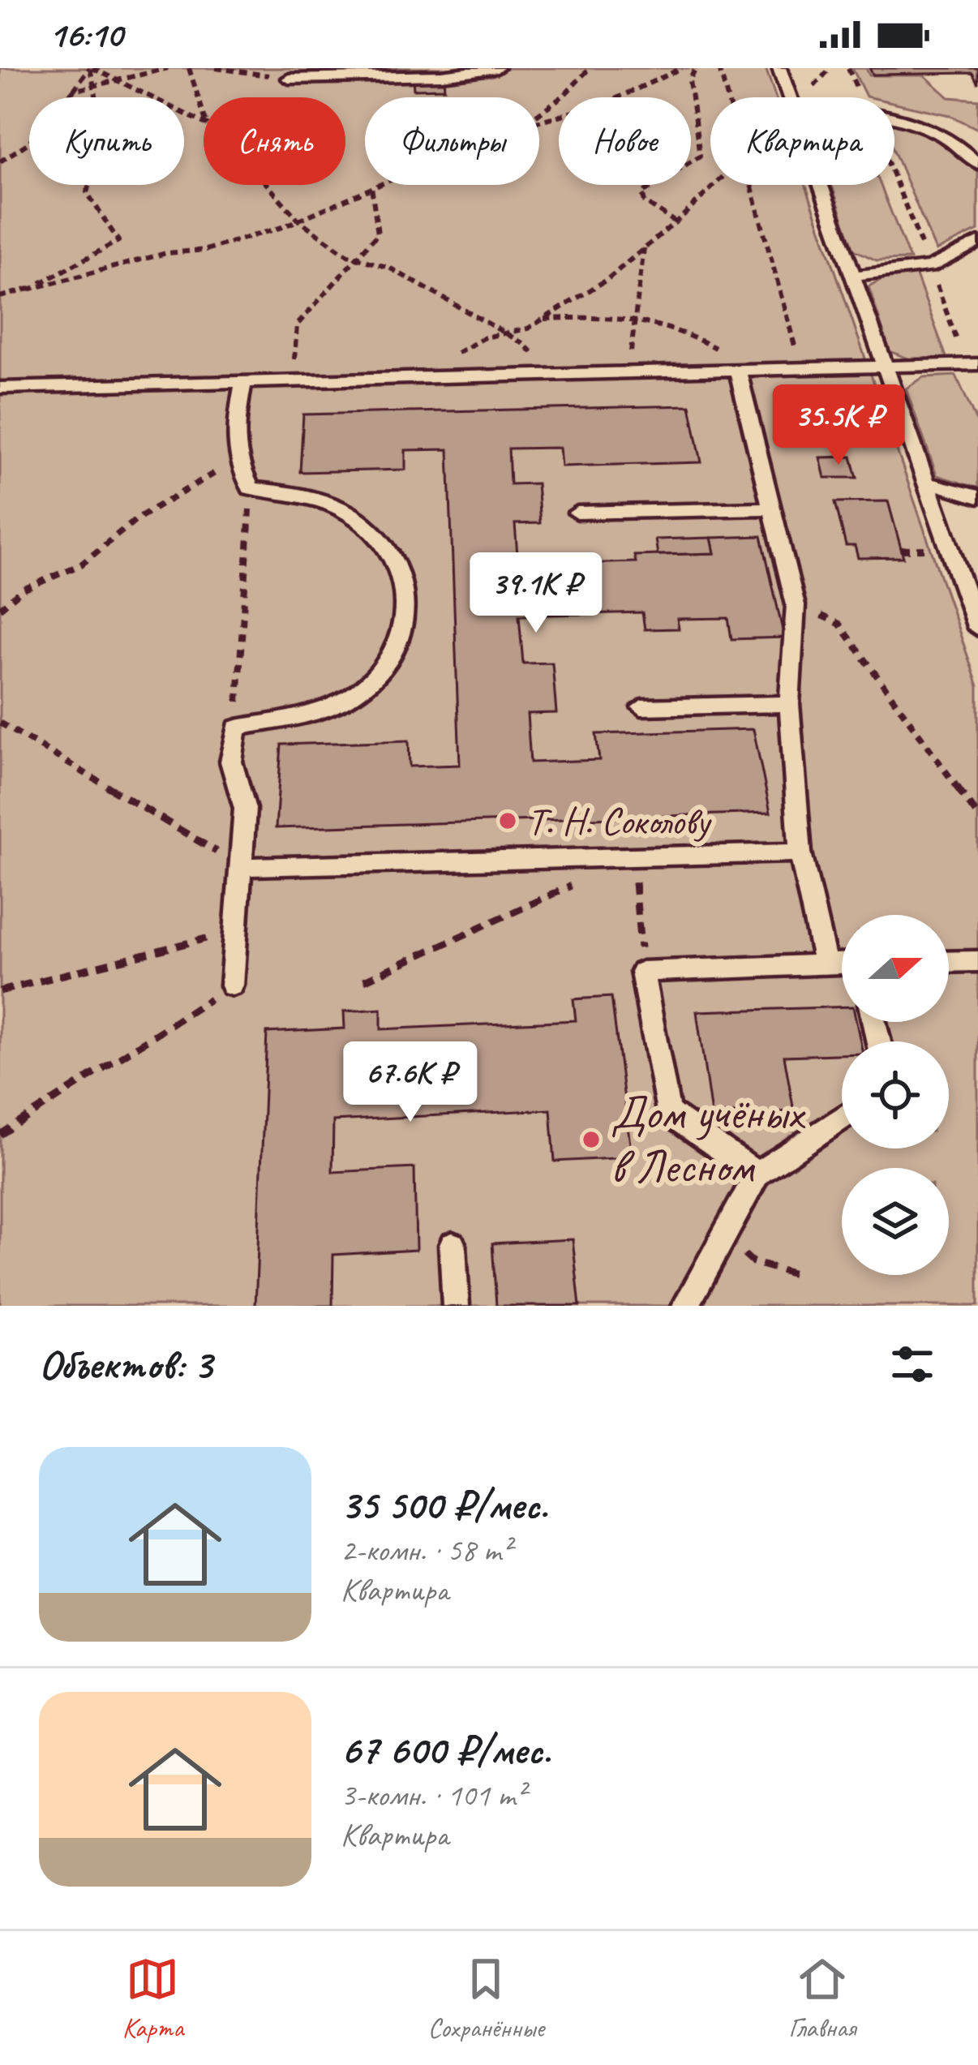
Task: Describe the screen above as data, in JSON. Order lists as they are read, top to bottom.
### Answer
{
  "places": ["Т. Н. Соколову", "Дом учёных в Лесном"],
  "north": "right",
  "page": {
    "status": "16:10",
    "chip": [
      "Купить",
      "Снять",
      "Фильтры",
      "Новое",
      "Квартира"
    ],
    "price": ["35.5K ₽", "39.1K ₽", "67.6K ₽"],
    "heading": "Объектов: 3",
    "list": [
      {
        "name": "35 500 ₽/мес.",
        "note": "2-комн. · 58 m² · Квартира"
      },
      {
        "name": "67 600 ₽/мес.",
        "note": "3-комн. · 101 m² · Квартира"
      }
    ],
    "tabs": ["Карта", "Сохранённые", "Главная"]
  }
}
